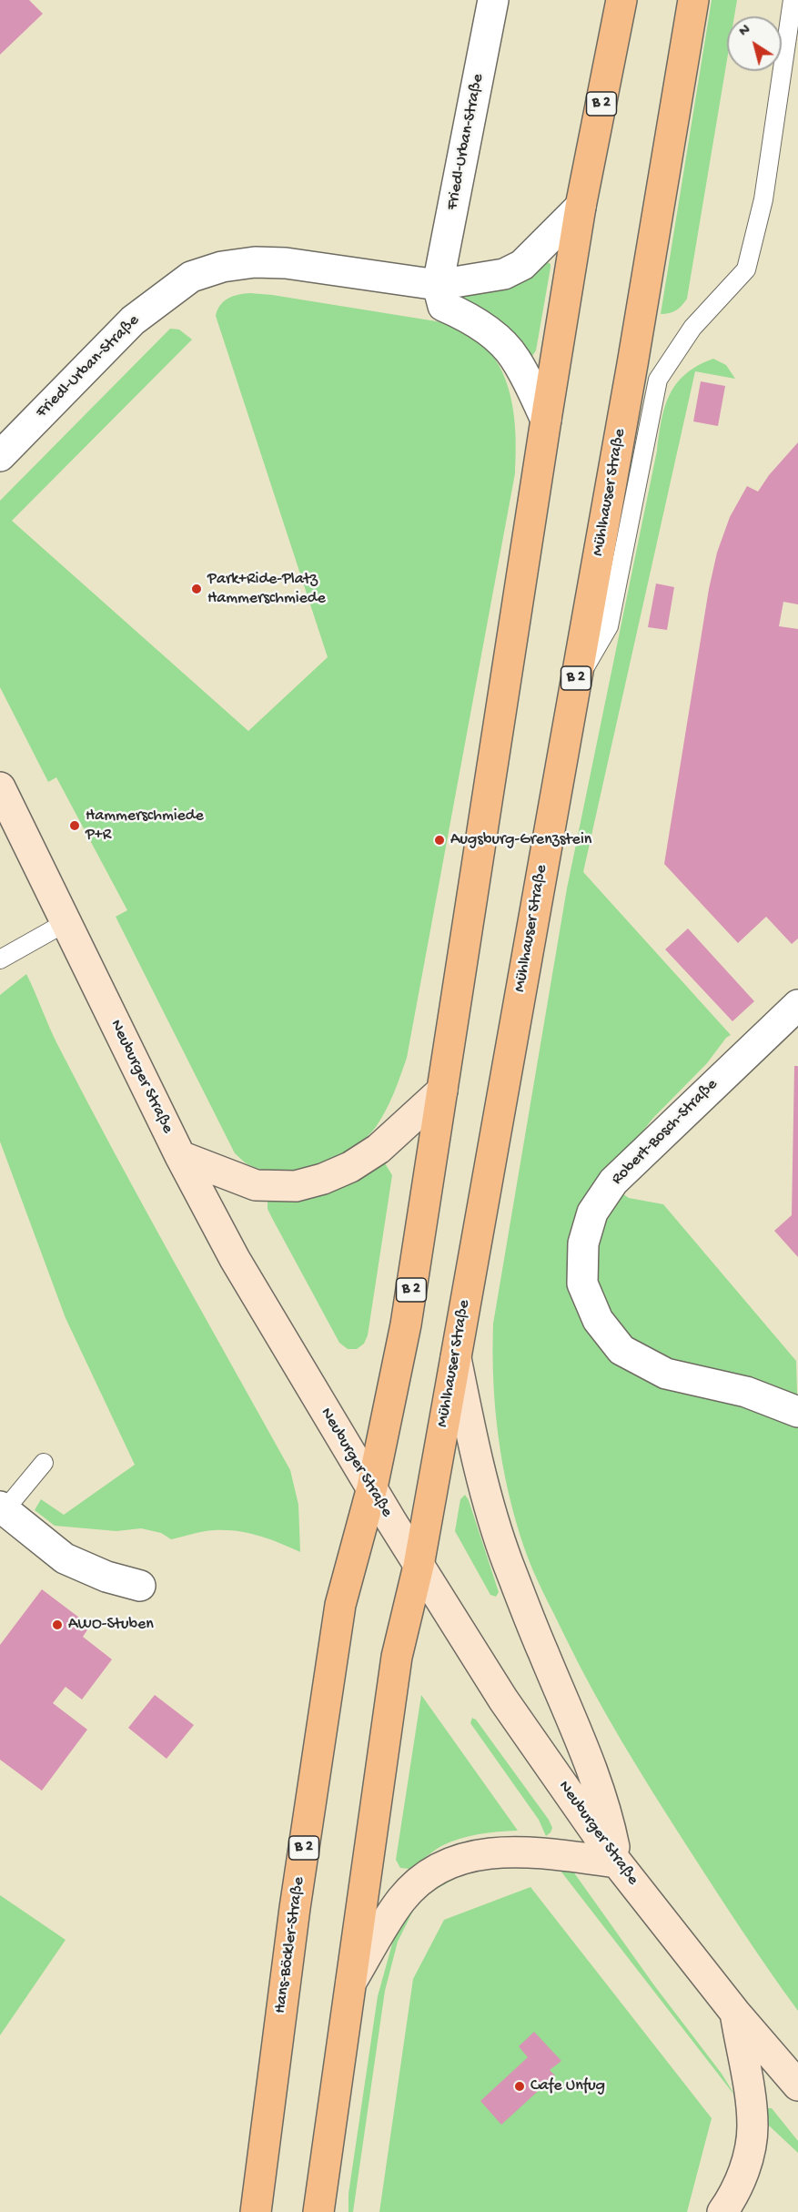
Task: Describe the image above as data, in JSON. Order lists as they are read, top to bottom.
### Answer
{
  "streets": {
    "main road": ["B 2", "Mühlhauser Straße", "Hans-Böckler-Straße"],
    "street": ["Friedl-Urban-Straße", "Neuburger Straße", "Robert-Bosch-Straße"]
  },
  "crossings": [
    ["B 2", "Friedl-Urban-Straße"],
    ["B 2", "Mühlhauser Straße"],
    ["B 2", "Neuburger Straße"],
    ["B 2", "Hans-Böckler-Straße"],
    ["Mühlhauser Straße", "Neuburger Straße"],
    ["Neuburger Straße", "Hans-Böckler-Straße"]
  ],
  "places": [
    "Park+Ride-Platz Hammerschmiede",
    "Hammerschmiede P+R",
    "Augsburg-Grenzstein",
    "AWO-Stuben",
    "Cafe Unfug"
  ],
  "north": "top left"
}
